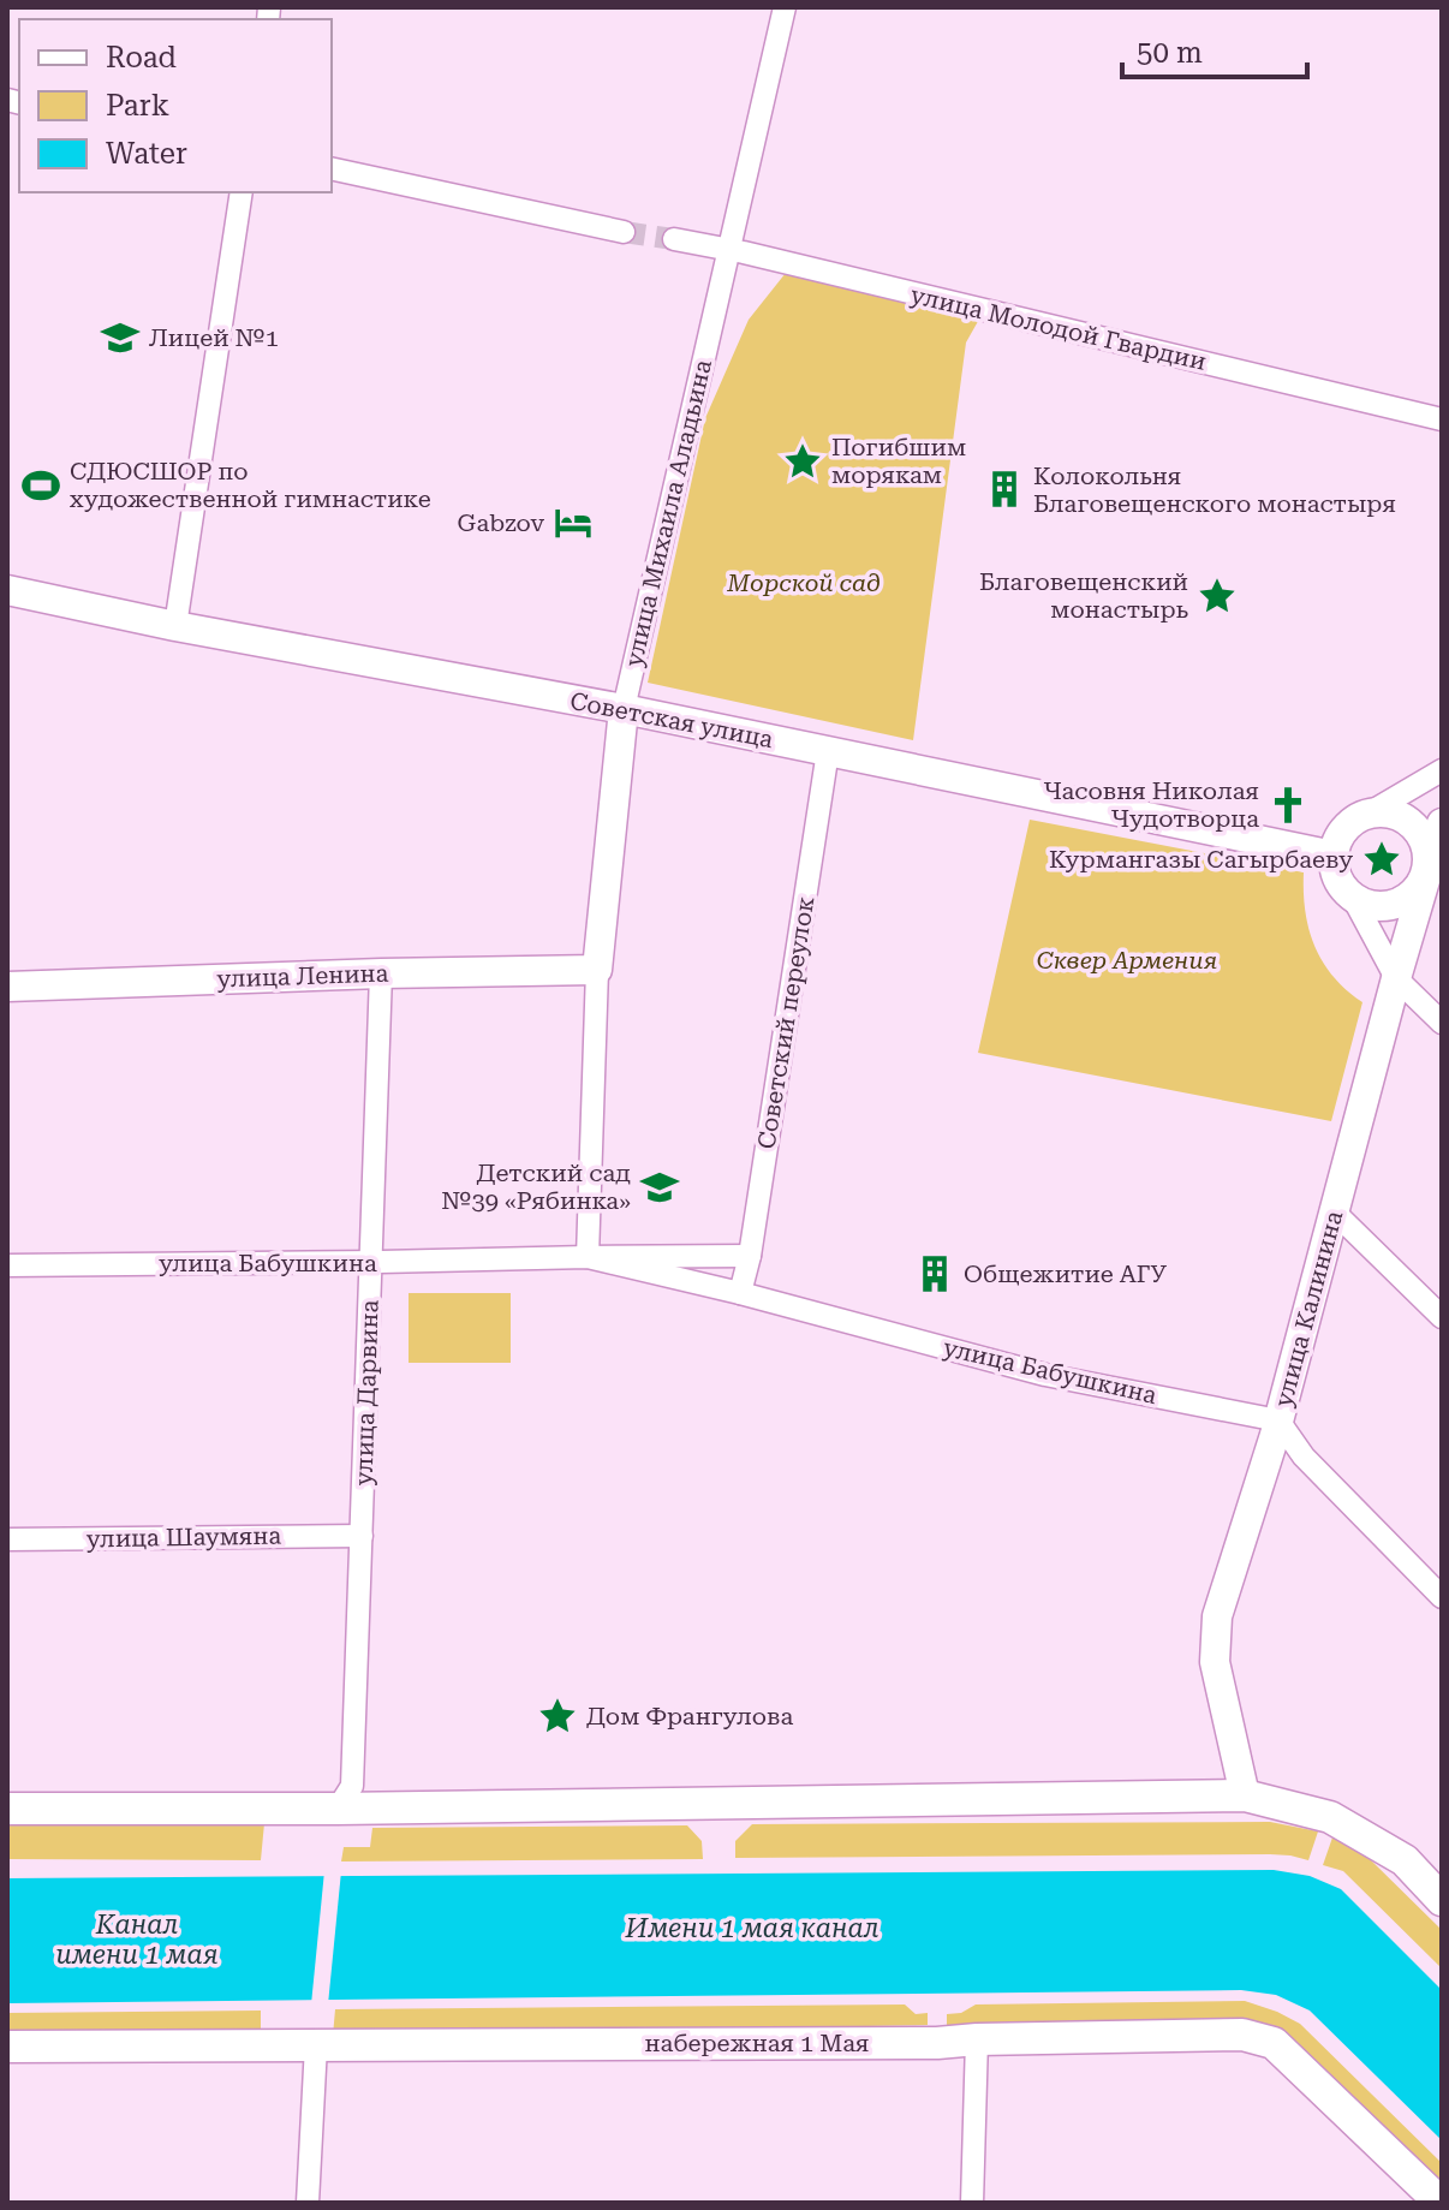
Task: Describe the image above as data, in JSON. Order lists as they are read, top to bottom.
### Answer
{
  "streets": {
    "main road": ["набережная 1 Мая"],
    "street": [
      "улица Молодой Гвардии",
      "улица Михаила Аладьина",
      "Советская улица",
      "улица Ленина",
      "Советский переулок",
      "улица Бабушкина",
      "улица Калинина",
      "улица Дарвина",
      "улица Шаумяна"
    ]
  },
  "crossings": [
    ["улица Молодой Гвардии", "улица Михаила Аладьина"],
    ["улица Михаила Аладьина", "Советская улица"],
    ["улица Михаила Аладьина", "улица Ленина"],
    ["улица Михаила Аладьина", "улица Бабушкина"],
    ["Советская улица", "Советский переулок"],
    ["Советская улица", "улица Калинина"],
    ["улица Ленина", "улица Дарвина"],
    ["Советский переулок", "улица Бабушкина"],
    ["улица Бабушкина", "улица Калинина"],
    ["улица Бабушкина", "улица Дарвина"],
    ["улица Дарвина", "улица Шаумяна"]
  ],
  "water": ["Канал имени 1 мая", "Имени 1 мая канал"],
  "parks": ["Морской сад", "Сквер Армения"],
  "places": {
    "school or university": ["Лицей №1", "Детский сад №39 «Рябинка»"],
    "place": [
      "Погибшим морякам",
      "Благовещенский монастырь",
      "Курмангазы Сагырбаеву",
      "Дом Франгулова"
    ],
    "sports": ["СДЮСШОР по художественной гимнастике"],
    "building": ["Колокольня Благовещенского монастыря", "Общежитие АГУ"],
    "hotel": ["Gabzov"],
    "church": ["Часовня Николая Чудотворца"]
  },
  "legend": ["Road", "Park", "Water"],
  "scale_bar": "50 m"
}
